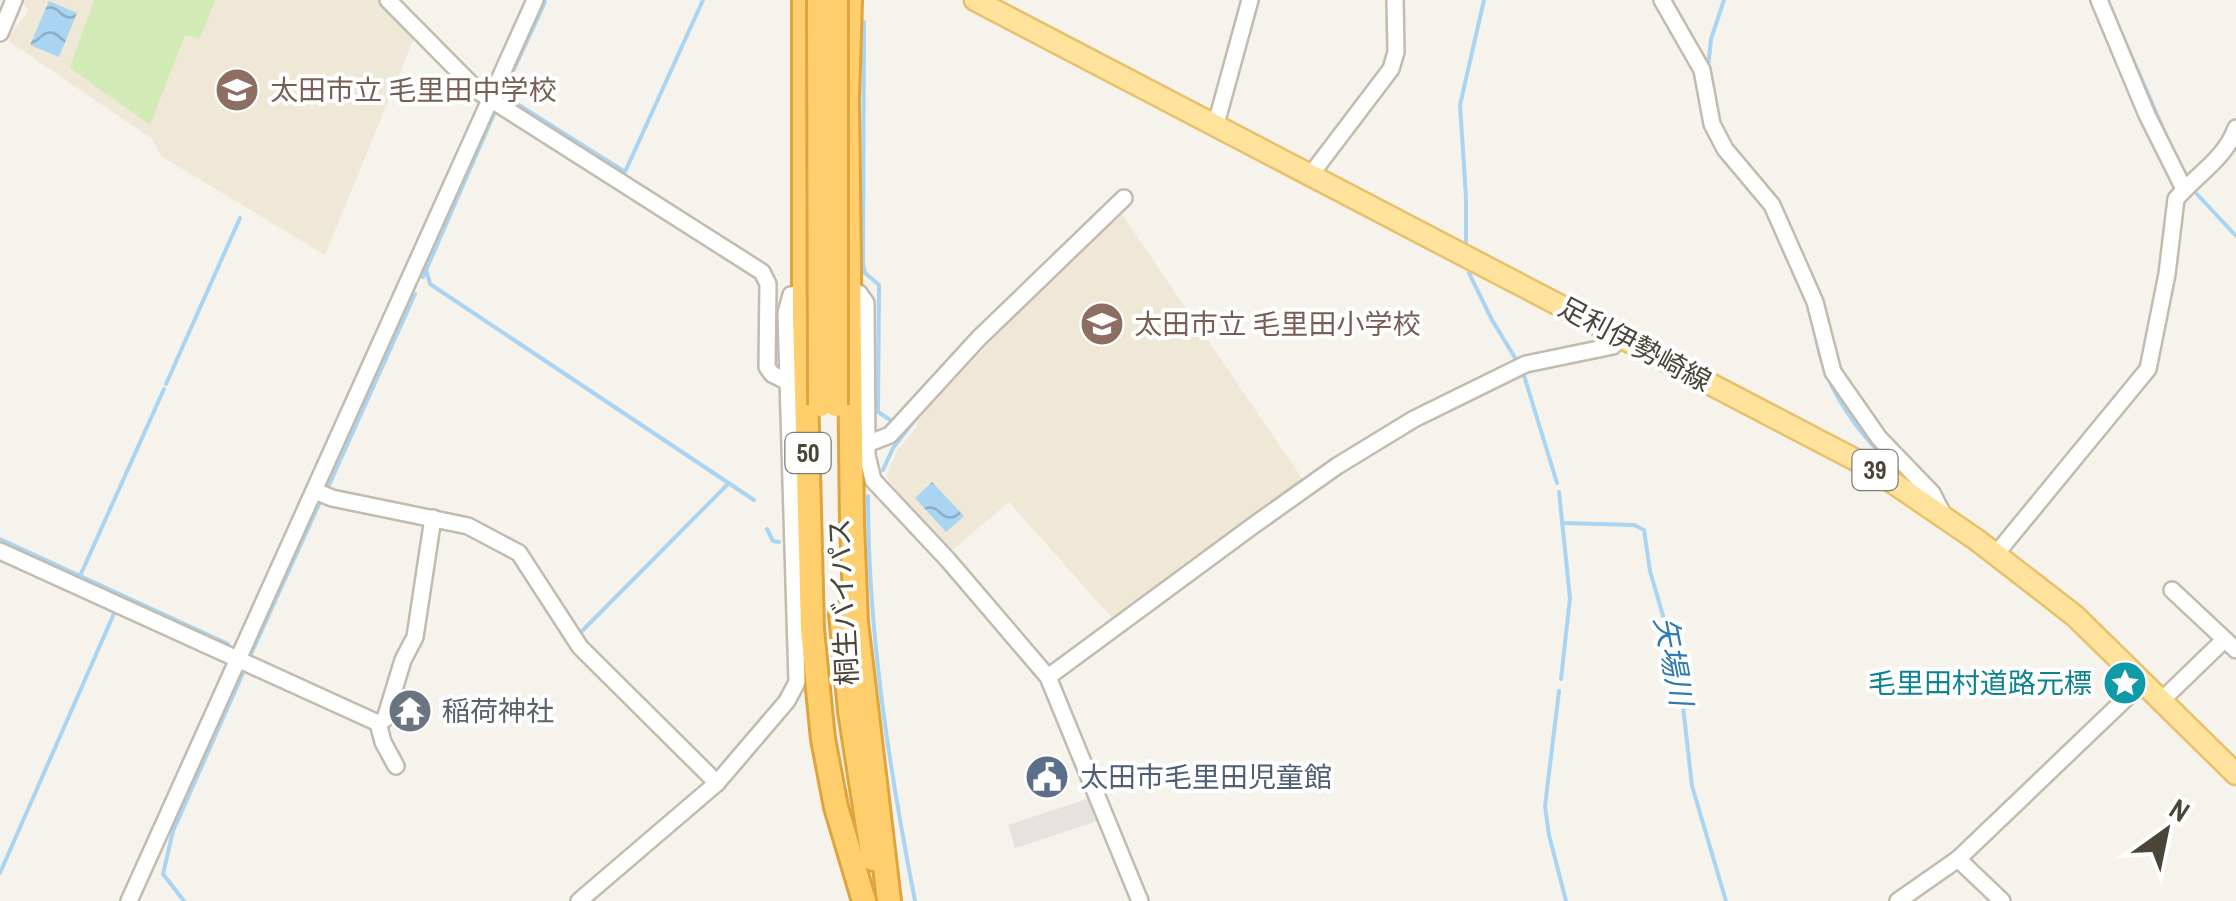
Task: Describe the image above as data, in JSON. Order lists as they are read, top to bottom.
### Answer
{
  "streets": {
    "highway": ["50", "桐生バイパス"],
    "main road": ["足利伊勢崎線", "39"]
  },
  "crossings": [
    ["50", "桐生バイパス"]
  ],
  "water": ["矢場川"],
  "places": {
    "school or university": ["太田市立 毛里田中学校", "太田市立 毛里田小学校"],
    "place": ["毛里田村道路元標"],
    "temple": ["稲荷神社"],
    "public building": ["太田市毛里田児童館"]
  },
  "north": "top right"
}
